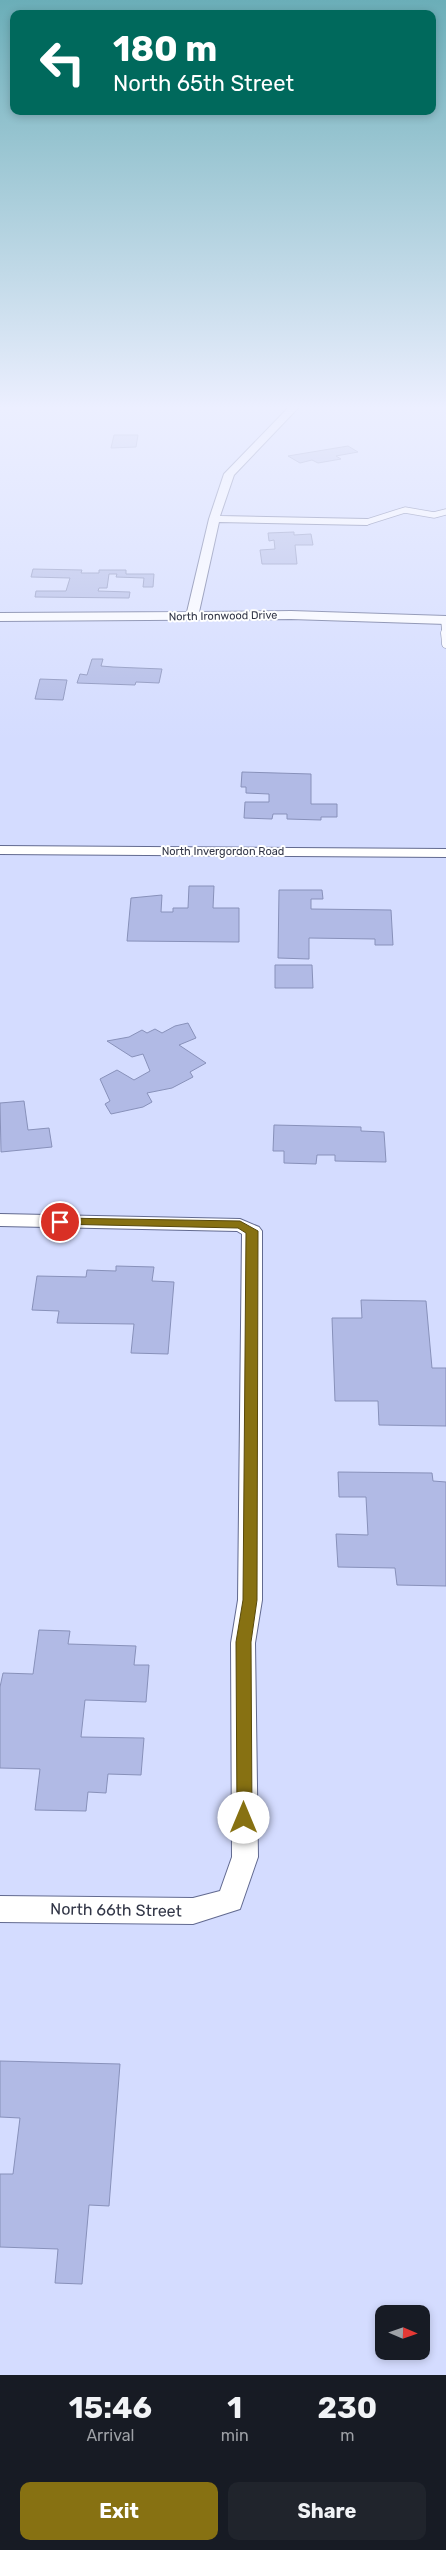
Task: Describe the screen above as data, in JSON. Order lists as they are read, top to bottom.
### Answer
{
  "streets": {
    "street": ["North Ironwood Drive", "North Invergordon Road", "North 66th Street"]
  },
  "north": "right",
  "page": {
    "turn": ["180 m", "North 65th Street"],
    "eta": [
      "15:46",
      "Arrival",
      "1",
      "min",
      "230",
      "m"
    ],
    "buttons": ["Exit", "Share"]
  }
}
